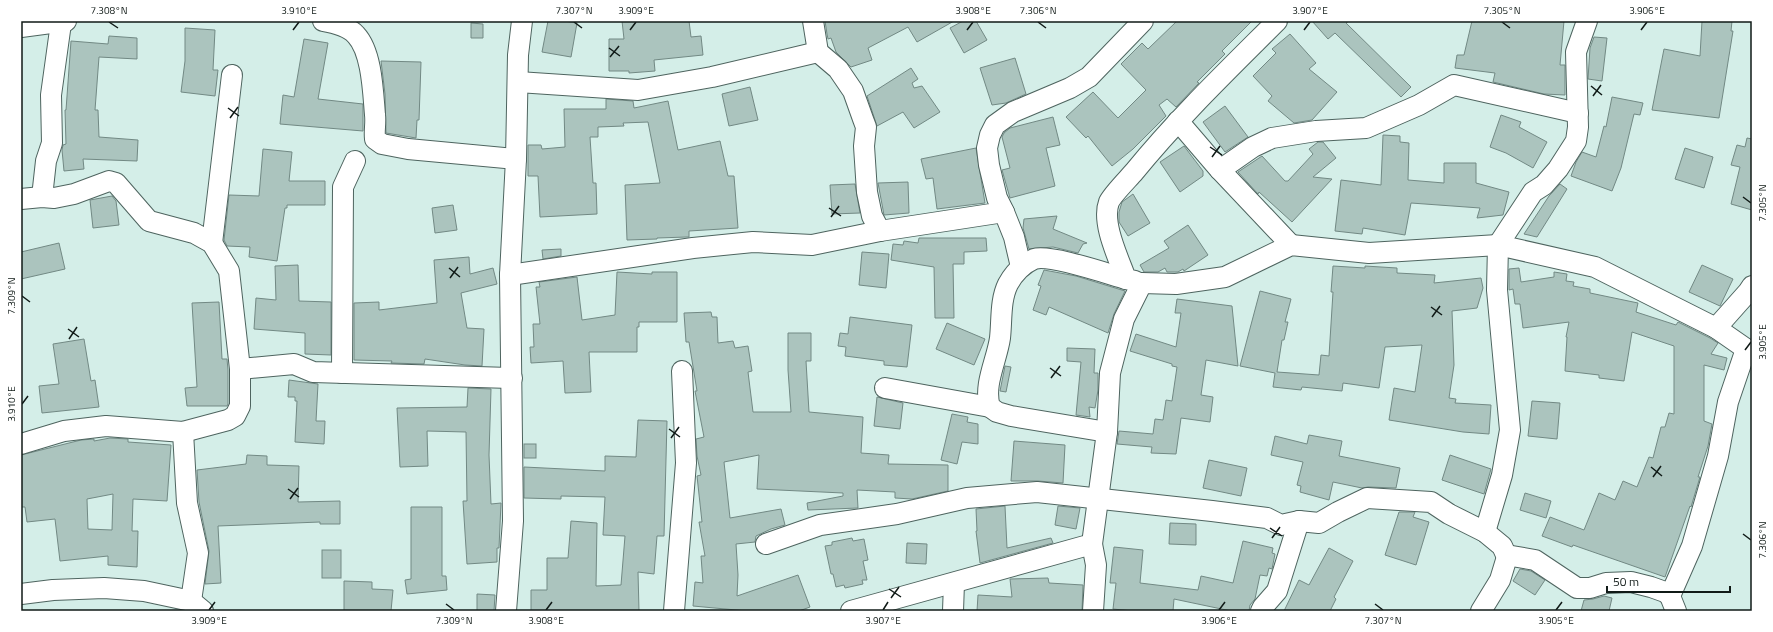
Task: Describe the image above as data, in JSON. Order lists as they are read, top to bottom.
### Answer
{
  "scale_bar": "50 m",
  "coordinates": [
    "7.308°N",
    "3.910°E",
    "7.307°N",
    "3.909°E",
    "3.908°E",
    "7.306°N",
    "3.907°E",
    "7.305°N",
    "3.906°E",
    "7.309°N",
    "3.905°E"
  ]
}
